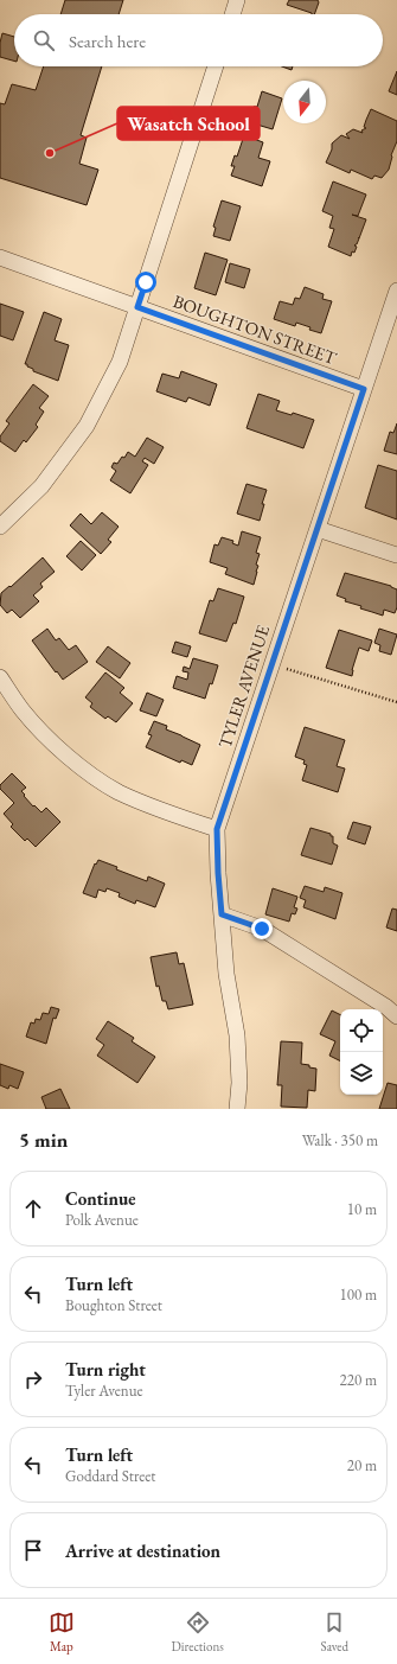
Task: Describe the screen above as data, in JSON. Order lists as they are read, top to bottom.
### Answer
{
  "streets": {
    "street": ["BOUGHTON STREET", "TYLER AVENUE"]
  },
  "crossings": [
    ["BOUGHTON STREET", "TYLER AVENUE"]
  ],
  "places": ["Wasatch School"],
  "north": "bottom",
  "page": {
    "search": "Search here",
    "heading": ["5 min", "Walk · 350 m"],
    "list": [
      ["Continue", "Polk Avenue", "10 m"],
      ["Turn left", "Boughton Street", "100 m"],
      ["Turn right", "Tyler Avenue", "220 m"],
      ["Turn left", "Goddard Street", "20 m"],
      "Arrive at destination"
    ],
    "nav": ["Map", "Directions", "Saved"]
  }
}
